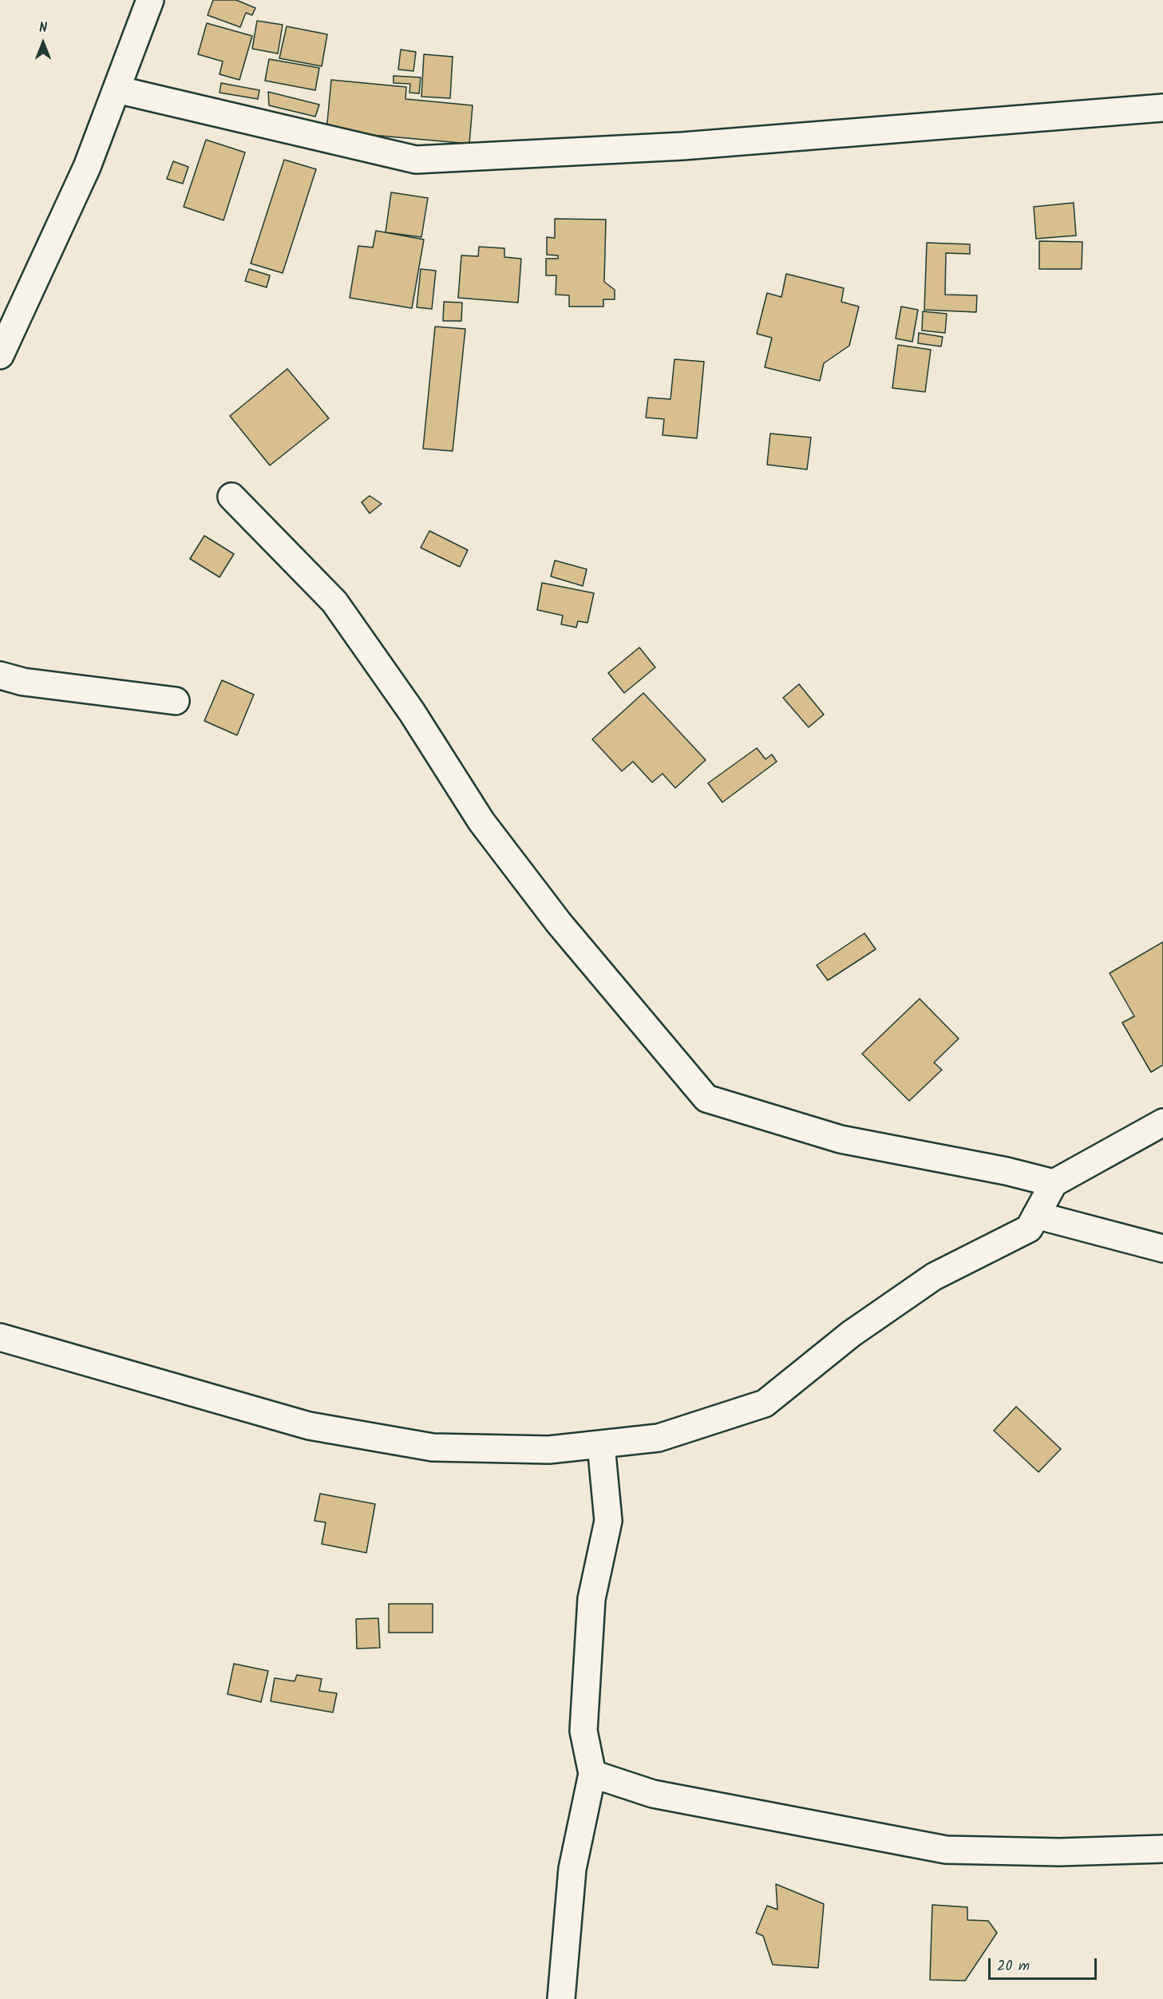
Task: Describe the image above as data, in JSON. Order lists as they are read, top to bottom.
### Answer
{
  "scale_bar": "20 m",
  "north": "top"
}
